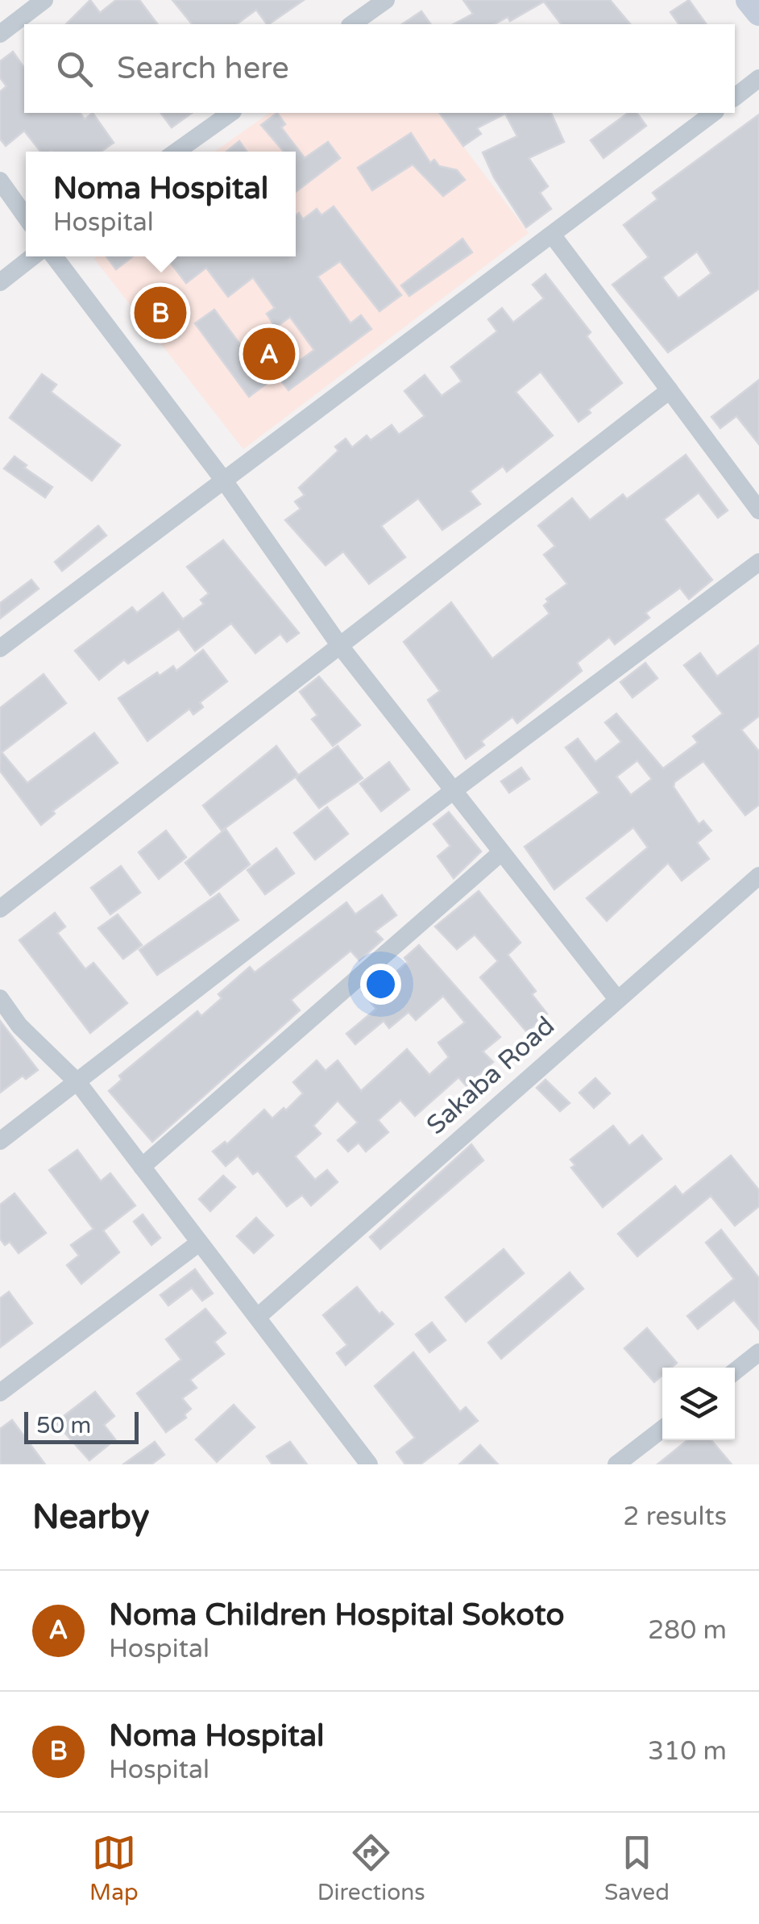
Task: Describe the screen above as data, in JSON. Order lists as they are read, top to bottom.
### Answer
{
  "streets": {
    "street": ["Sakaba Road"]
  },
  "scale_bar": "50 m",
  "page": {
    "search": "Search here",
    "popup": ["Noma Hospital", "Hospital"],
    "pins": ["B", "A"],
    "scale": "50 m",
    "heading": ["Nearby", "2 results"],
    "list": [
      {
        "mark": "A",
        "name": "Noma Children Hospital Sokoto",
        "note": "Hospital",
        "value": "280 m"
      },
      {
        "mark": "B",
        "name": "Noma Hospital",
        "note": "Hospital",
        "value": "310 m"
      }
    ],
    "nav": ["Map", "Directions", "Saved"]
  }
}
